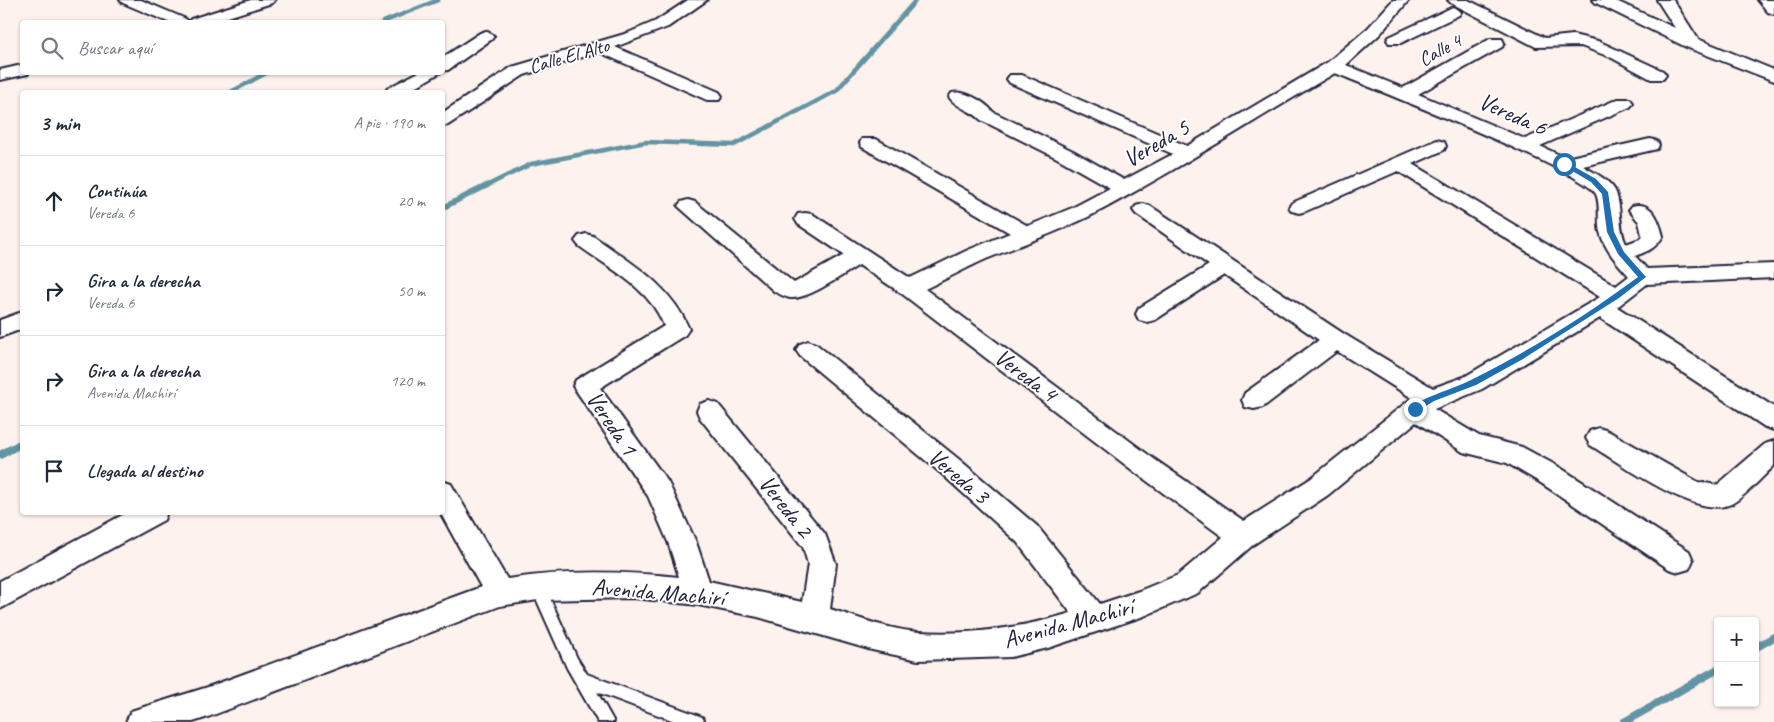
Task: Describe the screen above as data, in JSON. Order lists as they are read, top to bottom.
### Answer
{
  "streets": {
    "street": [
      "Calle 4",
      "Calle El Alto",
      "Vereda 6",
      "Vereda 5",
      "Vereda 4",
      "Vereda 1",
      "Vereda 3",
      "Vereda 2",
      "Avenida Machirí"
    ]
  },
  "crossings": [
    ["Calle 4", "Vereda 6"],
    ["Vereda 6", "Vereda 5"],
    ["Vereda 6", "Avenida Machirí"],
    ["Vereda 5", "Vereda 4"],
    ["Vereda 4", "Avenida Machirí"],
    ["Vereda 1", "Avenida Machirí"],
    ["Vereda 3", "Avenida Machirí"],
    ["Vereda 2", "Avenida Machirí"]
  ],
  "page": {
    "search": "Buscar aquí",
    "heading": ["3 min", "A pie · 190 m"],
    "list": [
      ["Continúa", "Vereda 6", "20 m"],
      ["Gira a la derecha", "Vereda 6", "50 m"],
      ["Gira a la derecha", "Avenida Machirí", "120 m"],
      "Llegada al destino"
    ],
    "map_buttons": ["+", "−"]
  }
}
